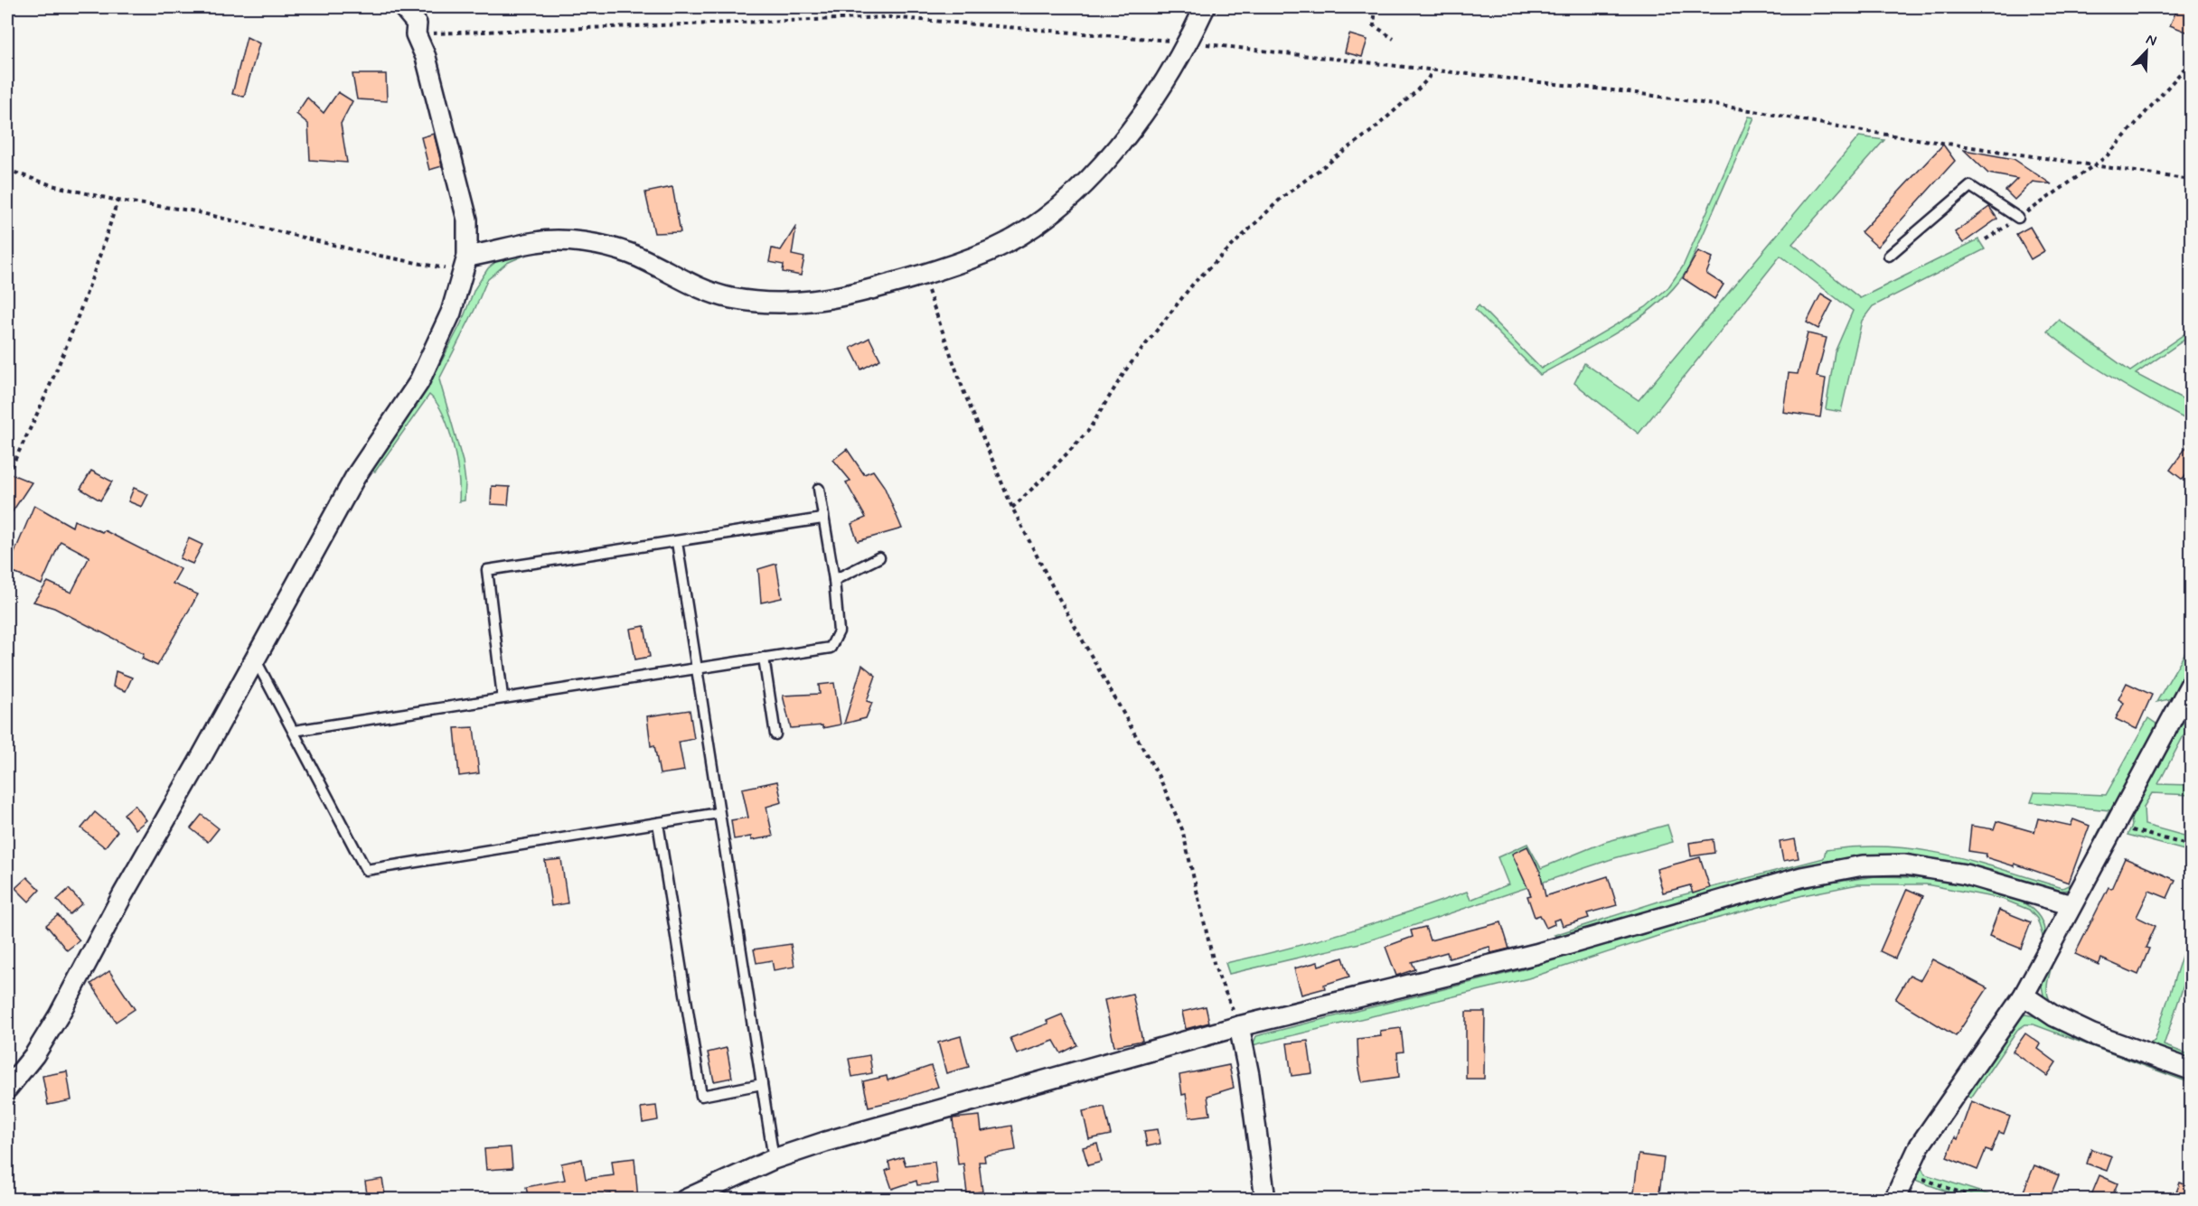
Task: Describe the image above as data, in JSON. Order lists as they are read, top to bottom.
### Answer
{
  "north": "top right"
}
